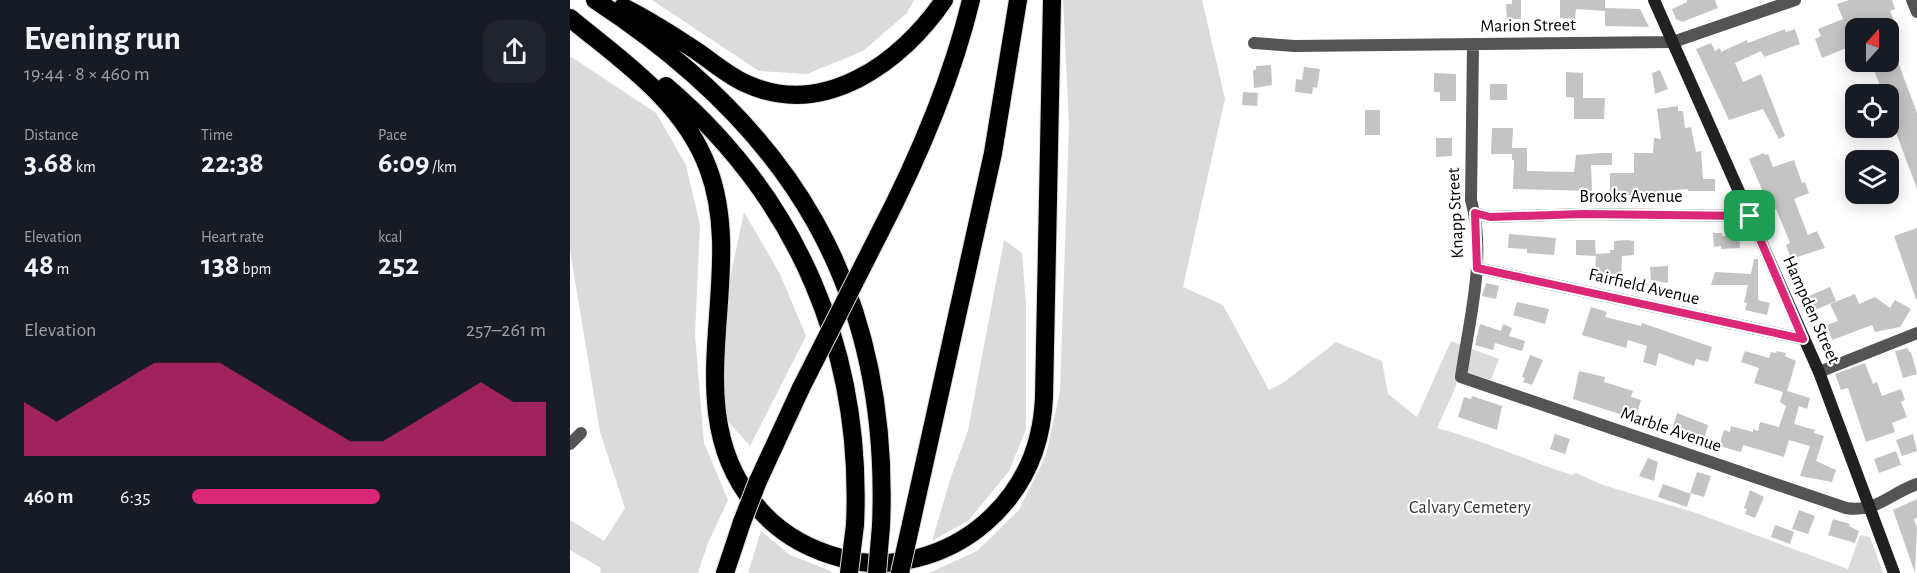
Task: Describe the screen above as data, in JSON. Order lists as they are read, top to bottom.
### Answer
{
  "streets": {
    "main road": ["Hampden Street"],
    "street": [
      "Marion Street",
      "Brooks Avenue",
      "Knapp Street",
      "Fairfield Avenue",
      "Marble Avenue"
    ]
  },
  "crossings": [
    ["Marion Street", "Knapp Street"],
    ["Marion Street", "Hampden Street"],
    ["Brooks Avenue", "Knapp Street"],
    ["Brooks Avenue", "Hampden Street"],
    ["Knapp Street", "Fairfield Avenue"],
    ["Knapp Street", "Marble Avenue"],
    ["Fairfield Avenue", "Hampden Street"],
    ["Hampden Street", "Marble Avenue"]
  ],
  "parks": ["Calvary Cemetery"],
  "north": "top",
  "page": {
    "heading": ["Evening run", "19:44 · 8 × 460 m"],
    "stats": [
      ["Distance", "3.68 km"],
      ["Time", "22:38"],
      ["Pace", "6:09 /km"],
      ["Elevation", "48 m"],
      ["Heart rate", "138 bpm"],
      ["kcal", "252"]
    ],
    "chart": ["Elevation", "257–261 m"],
    "list": [
      {
        "name": "460 m",
        "note": "6:35"
      }
    ]
  }
}
